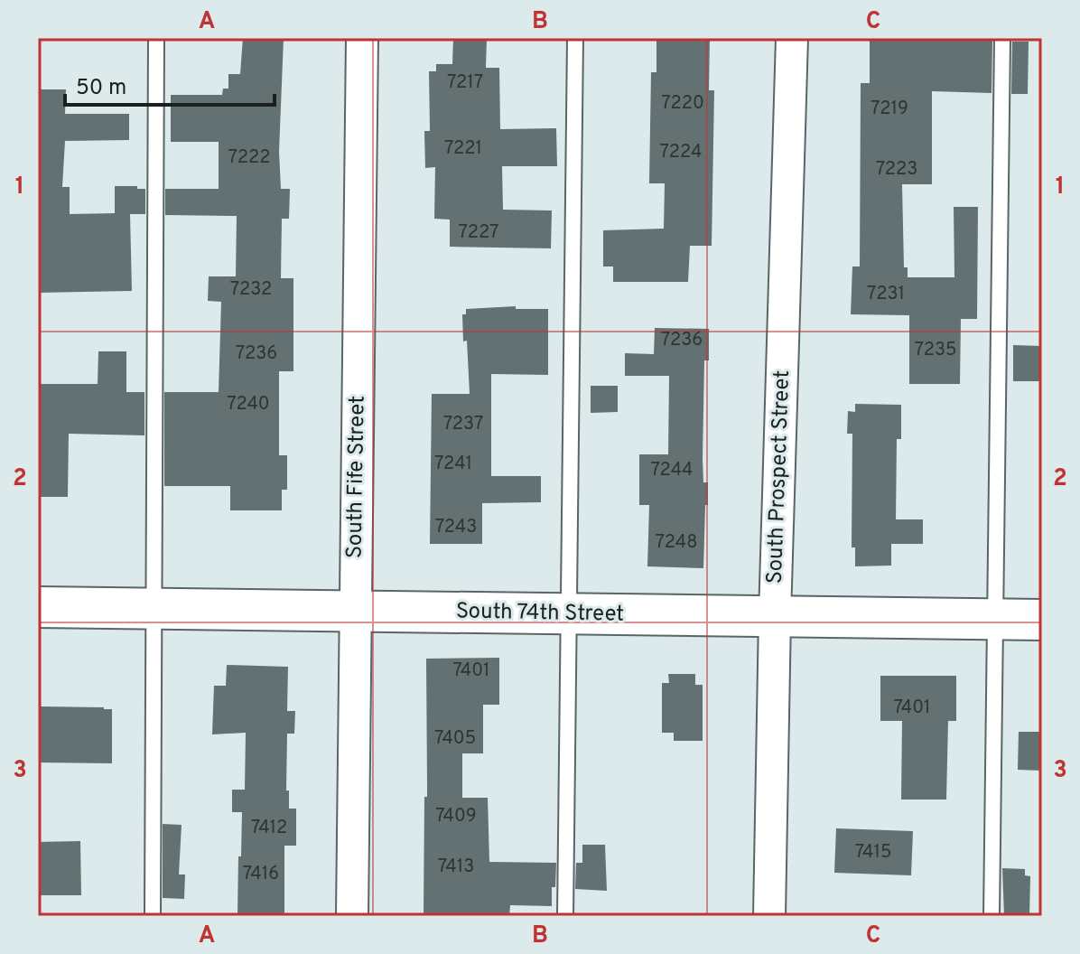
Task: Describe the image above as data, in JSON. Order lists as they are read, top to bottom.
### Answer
{
  "streets": {
    "main road": ["South 74th Street"],
    "street": ["South Fife Street", "South Prospect Street"]
  },
  "crossings": [
    ["South Fife Street", "South 74th Street"],
    ["South Prospect Street", "South 74th Street"]
  ],
  "house_numbers": [
    "7217",
    "7220",
    "7219",
    "7221",
    "7224",
    "7222",
    "7223",
    "7227",
    "7232",
    "7231",
    "7236",
    "7235",
    "7236",
    "7240",
    "7237",
    "7241",
    "7244",
    "7243",
    "7248",
    "7401",
    "7401",
    "7405",
    "7409",
    "7412",
    "7415",
    "7413",
    "7416"
  ],
  "scale_bar": "50 m",
  "grid": {
    "columns": ["A", "B", "C"],
    "rows": ["1", "2", "3"]
  }
}
